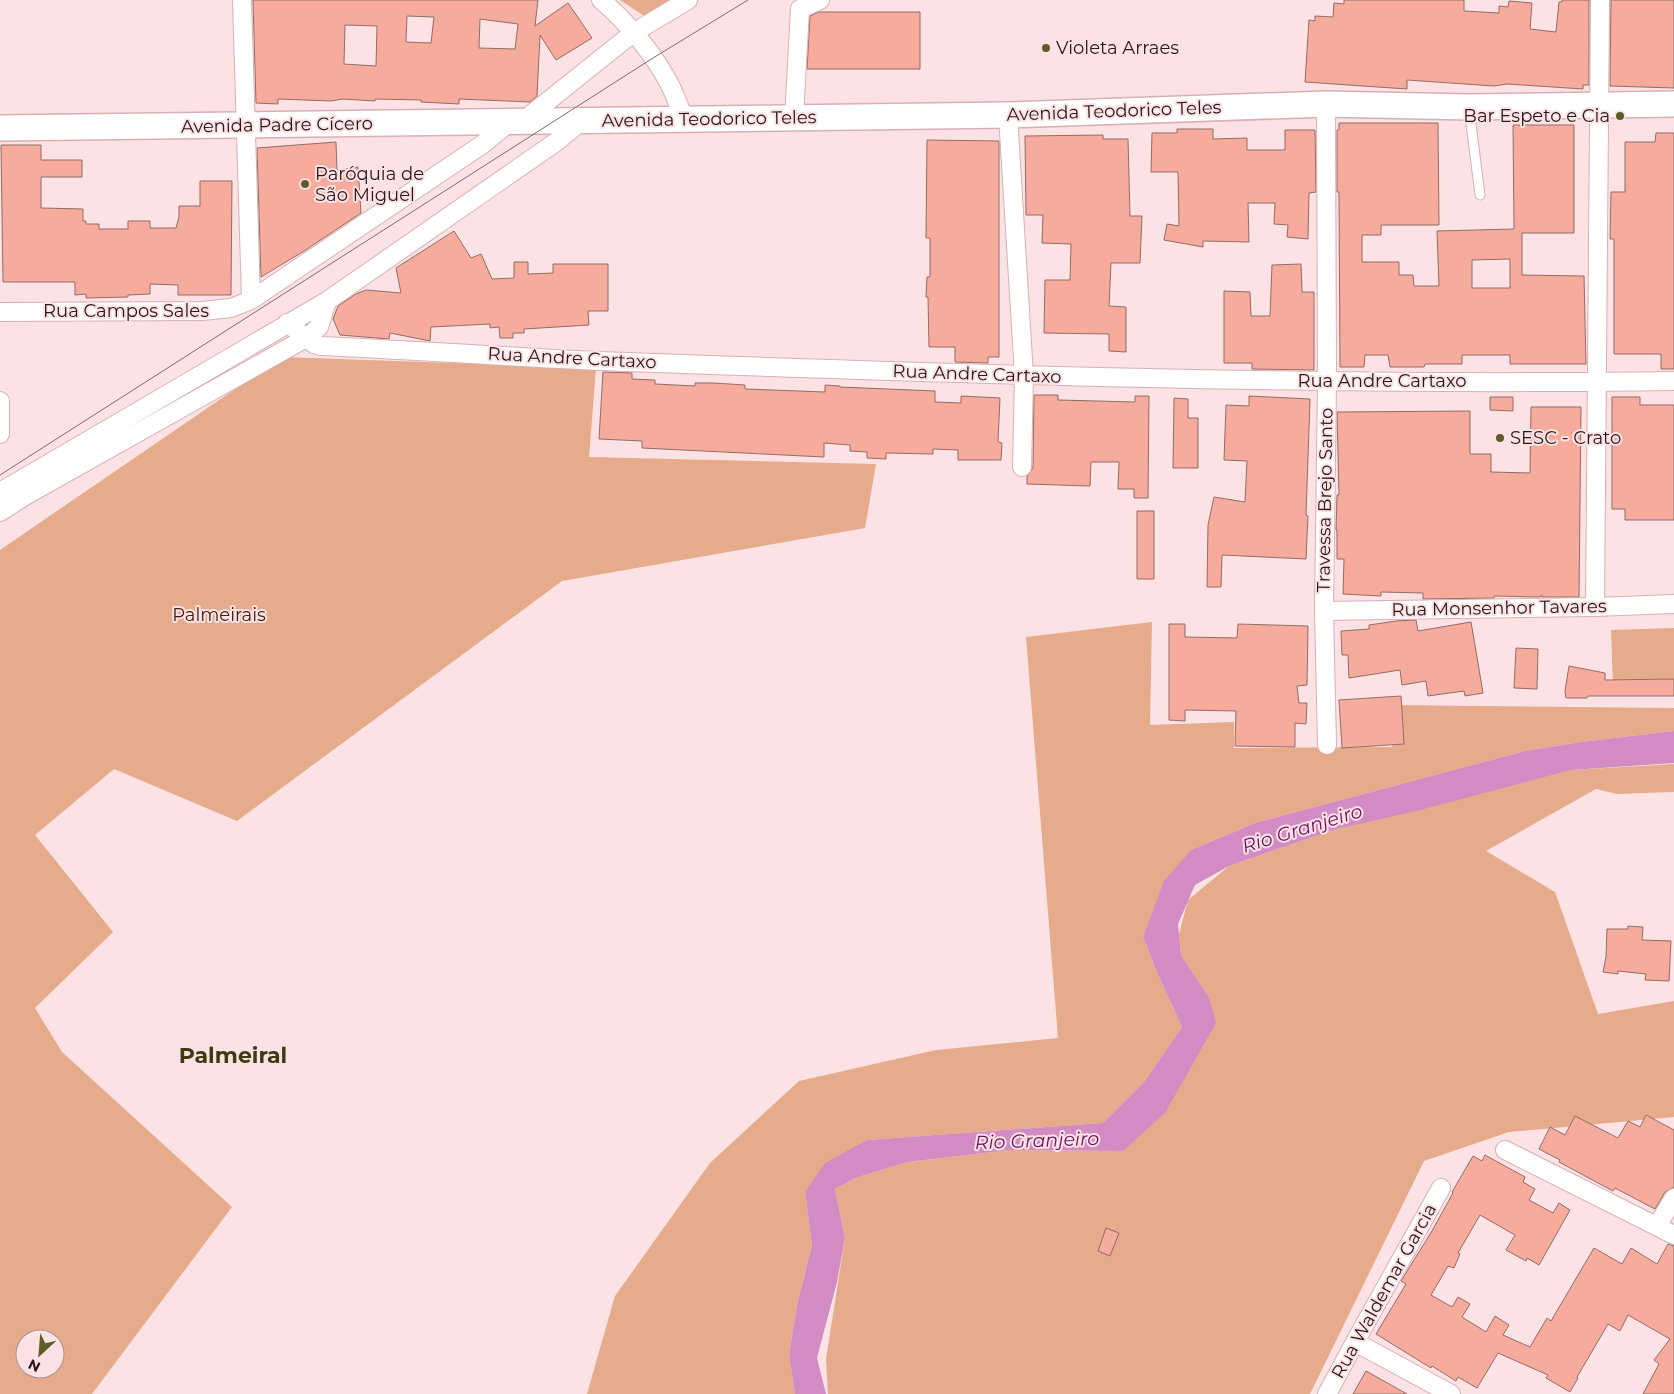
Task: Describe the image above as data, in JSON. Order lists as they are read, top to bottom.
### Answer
{
  "streets": {
    "main road": ["Avenida Teodorico Teles", "Avenida Padre Cícero"],
    "street": [
      "Rua Campos Sales",
      "Rua Andre Cartaxo",
      "Travessa Brejo Santo",
      "Rua Monsenhor Tavares",
      "Rua Waldemar Garcia"
    ]
  },
  "crossings": [
    ["Avenida Teodorico Teles", "Avenida Padre Cícero"],
    ["Avenida Teodorico Teles", "Travessa Brejo Santo"],
    ["Avenida Padre Cícero", "Rua Campos Sales"],
    ["Rua Andre Cartaxo", "Travessa Brejo Santo"],
    ["Travessa Brejo Santo", "Rua Monsenhor Tavares"]
  ],
  "districts": ["Palmeiral"],
  "water": ["Rio Granjeiro"],
  "parks": ["Palmeirais"],
  "places": [
    "Violeta Arraes",
    "Bar Espeto e Cia",
    "Paróquia de São Miguel",
    "SESC - Crato"
  ],
  "north": "bottom left"
}
